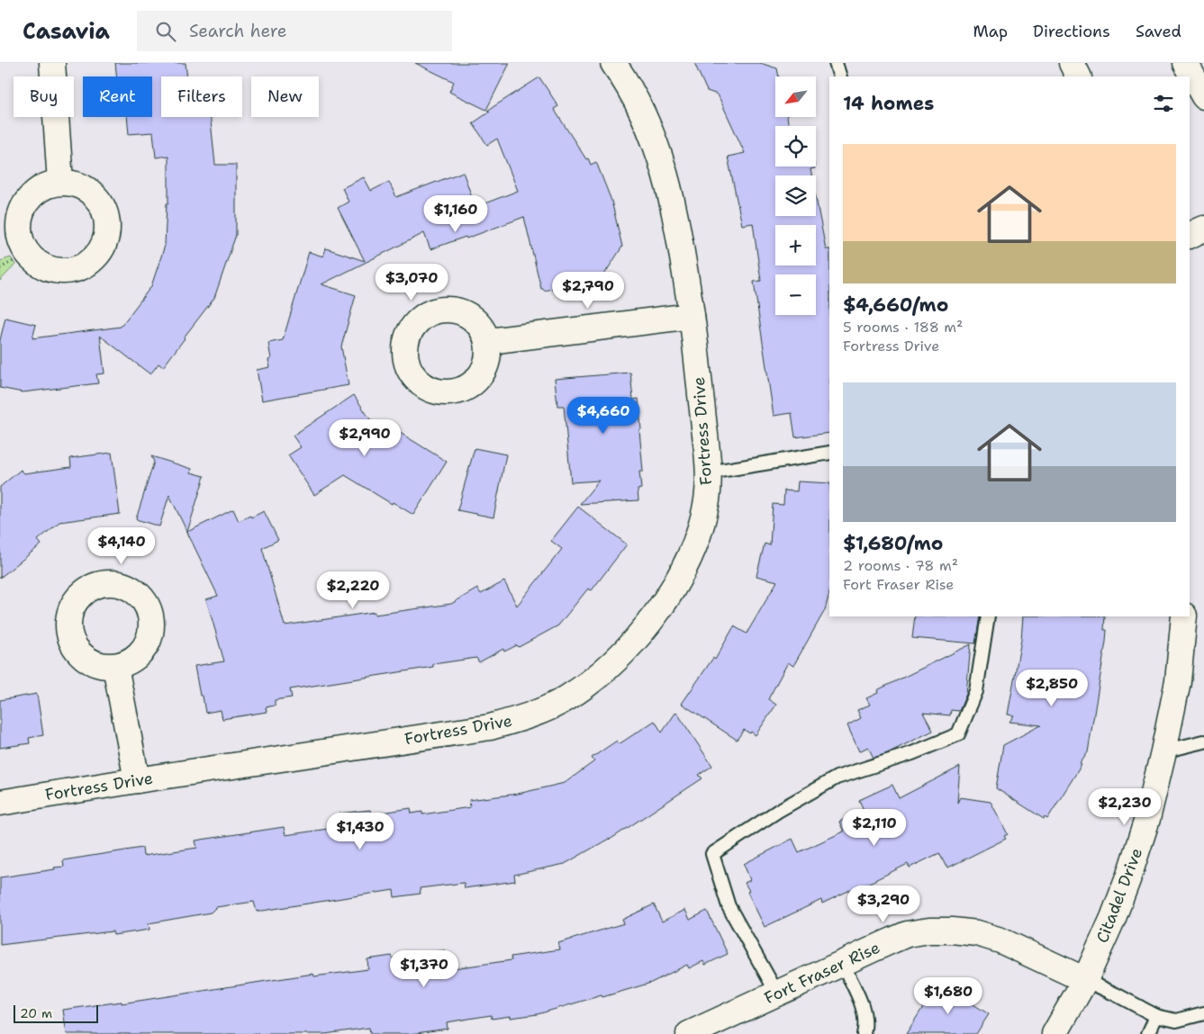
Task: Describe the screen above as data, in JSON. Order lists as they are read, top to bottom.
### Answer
{
  "streets": {
    "street": ["Fortress Drive", "Citadel Drive", "Fort Fraser Rise"]
  },
  "crossings": [
    ["Citadel Drive", "Fort Fraser Rise"]
  ],
  "scale_bar": "20 m",
  "north": "bottom left",
  "page": {
    "header": "Casavia",
    "search": "Search here",
    "nav": ["Map", "Directions", "Saved"],
    "map_buttons": ["+", "−"],
    "chip": [
      "Buy",
      "Rent",
      "Filters",
      "New"
    ],
    "heading": "14 homes",
    "list": [
      {
        "name": "$4,660/mo",
        "note": "5 rooms · 188 m² · Fortress Drive"
      },
      {
        "name": "$1,680/mo",
        "note": "2 rooms · 78 m² · Fort Fraser Rise"
      }
    ],
    "price": [
      "$1,160",
      "$3,070",
      "$2,790",
      "$4,660",
      "$2,990",
      "$4,140",
      "$2,220",
      "$2,850",
      "$2,230",
      "$2,110",
      "$1,430",
      "$3,290",
      "$1,370",
      "$1,680"
    ],
    "scale": "20 m"
  }
}
